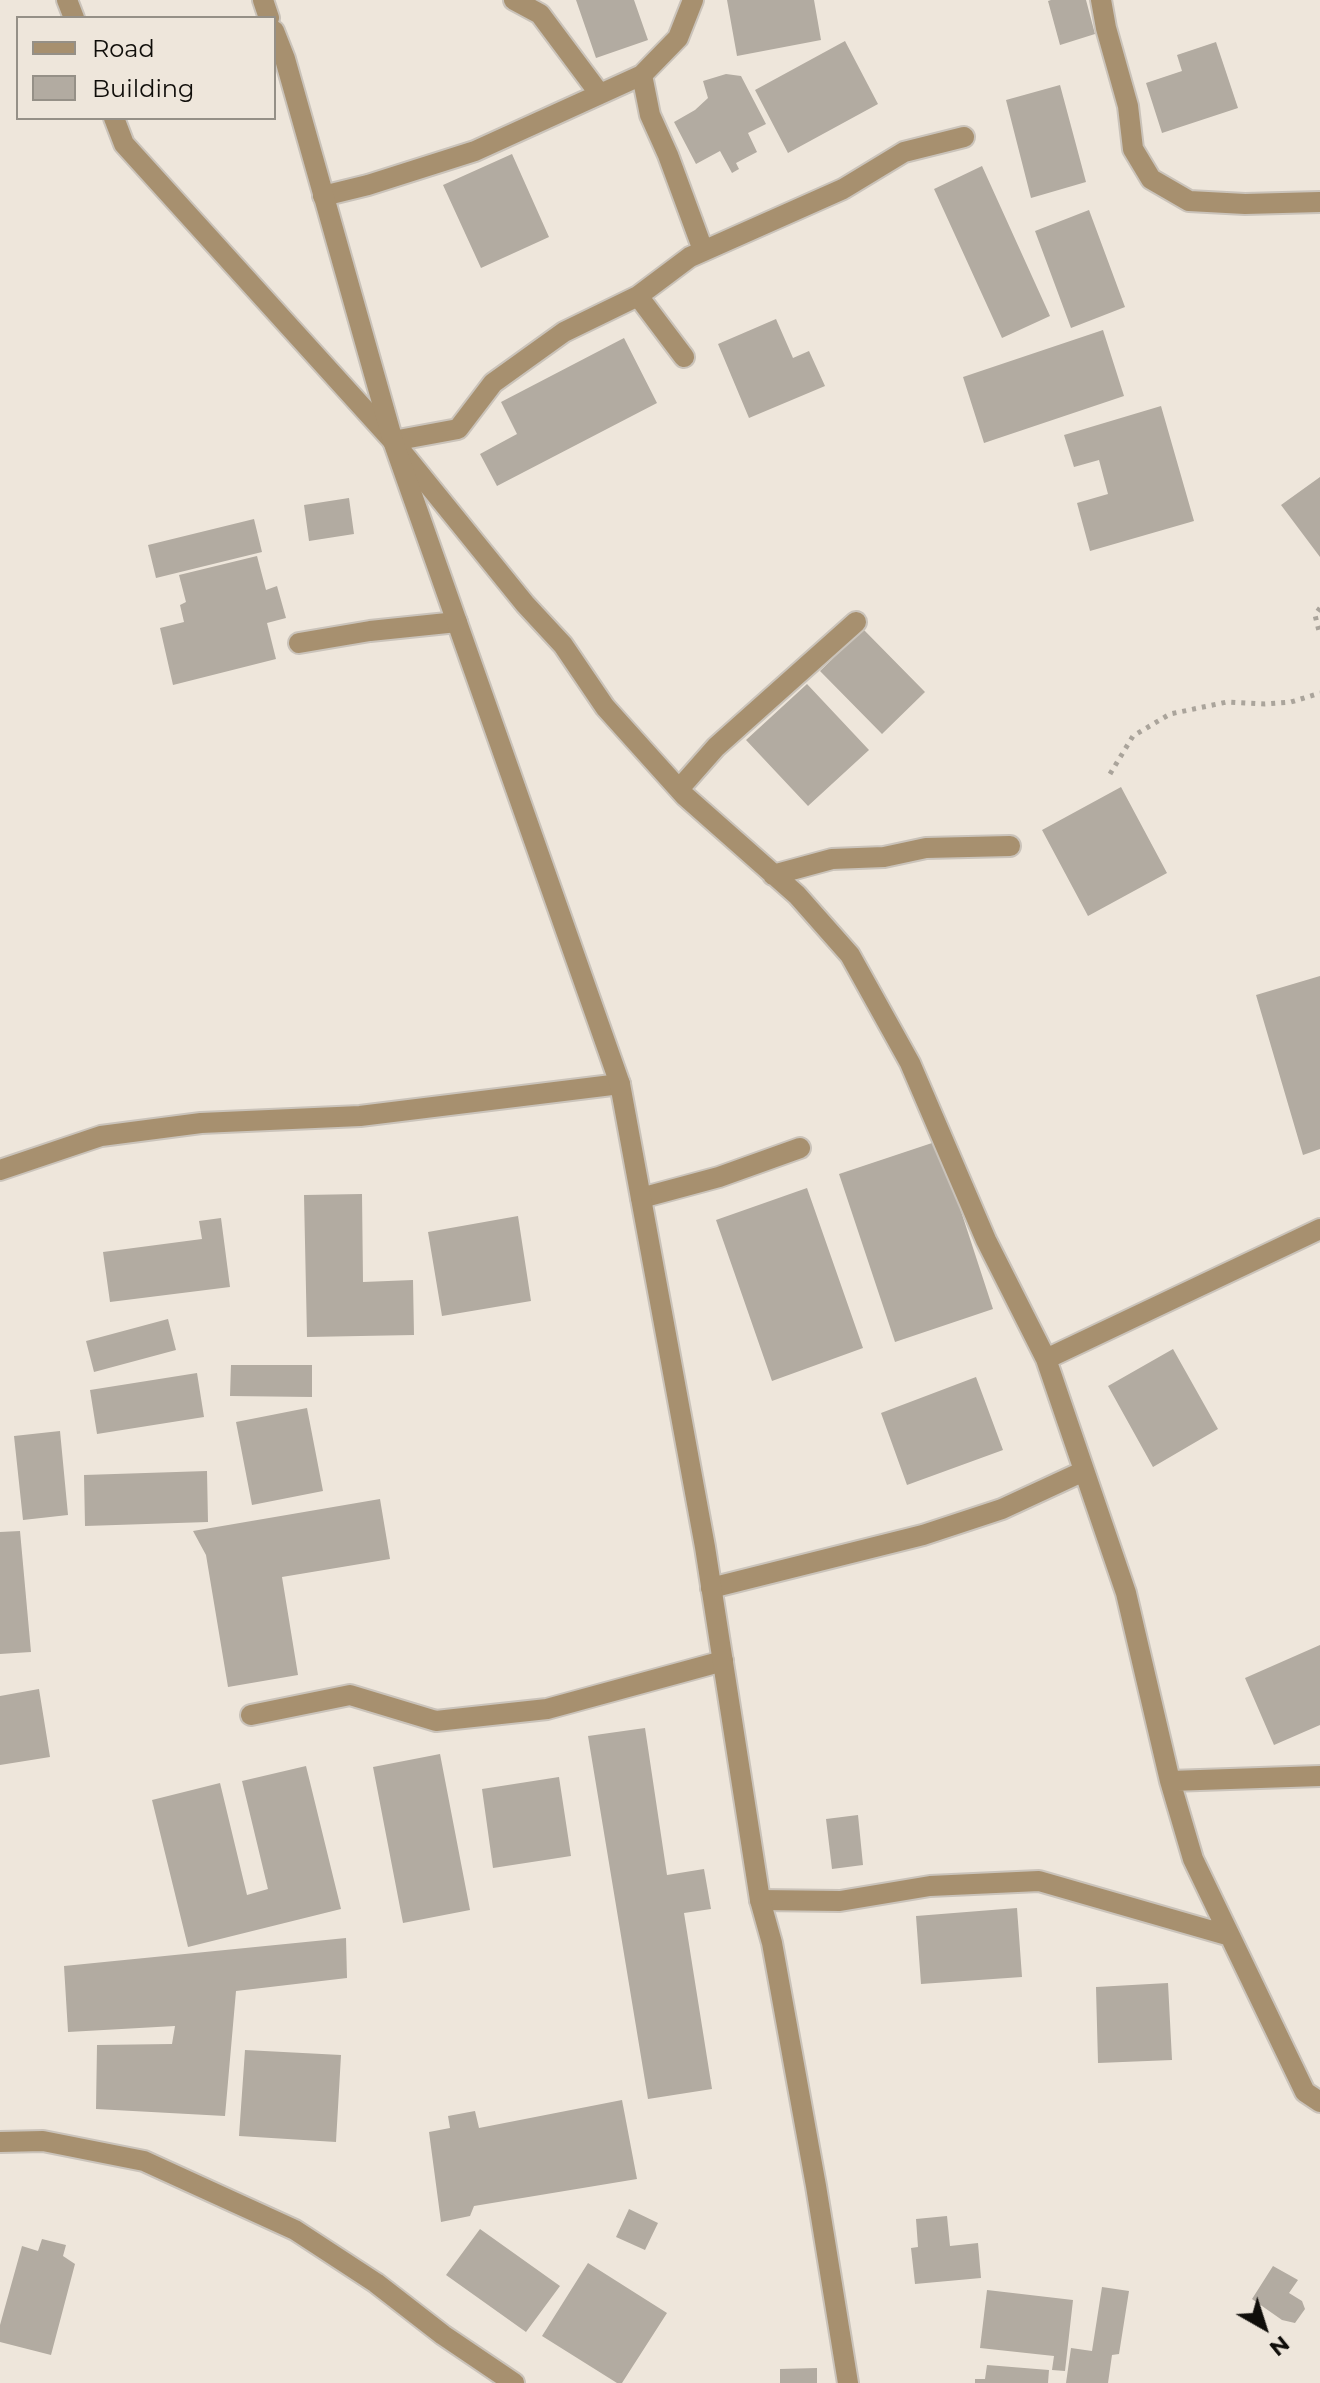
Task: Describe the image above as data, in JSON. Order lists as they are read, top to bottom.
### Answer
{
  "legend": ["Road", "Building"],
  "north": "bottom right"
}
